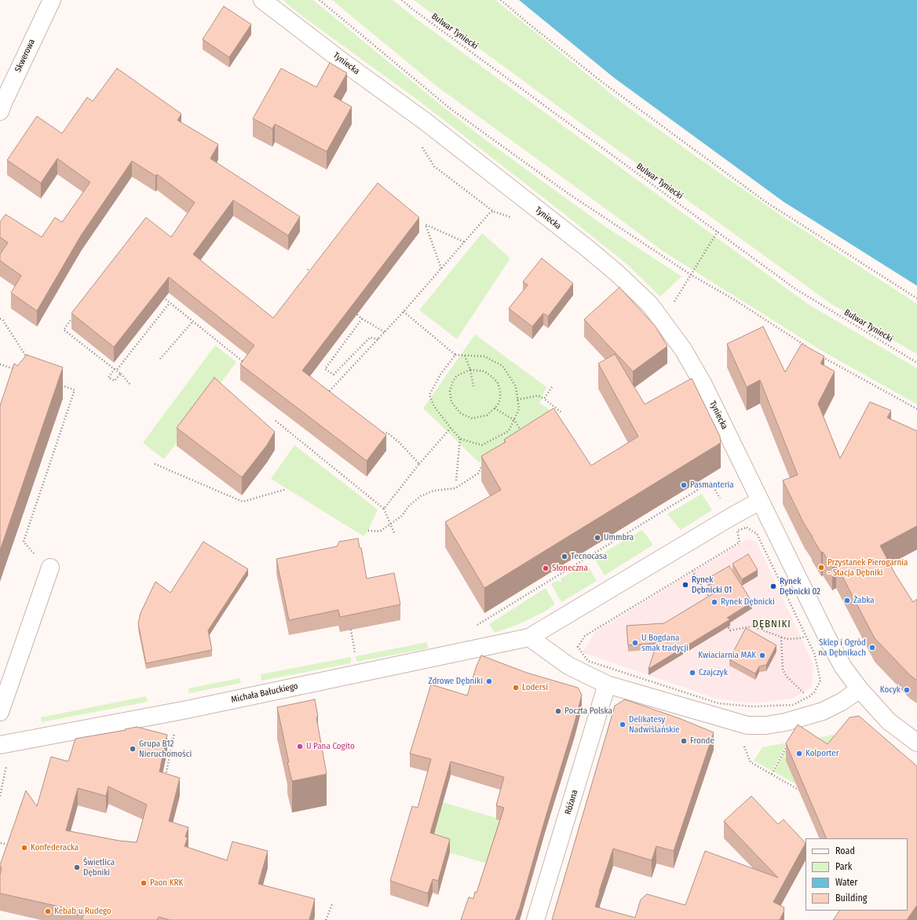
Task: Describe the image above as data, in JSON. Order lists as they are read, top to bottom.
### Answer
{
  "streets": {
    "street": [
      "Skwerowa",
      "Tyniecka",
      "Michała Bałuckiego",
      "Różana"
    ],
    "path": ["Bulwar Tyniecki"]
  },
  "districts": ["DĘBNIKI"],
  "places": [
    "Pasmanteria",
    "Ummbra",
    "Tecnocasa",
    "Przystanek Pierogarnia - Stacja Dębniki",
    "Słoneczna",
    "Rynek Dębnicki 01",
    "Rynek Dębnicki 02",
    "Żabka",
    "Rynek Dębnicki",
    "U Bogdana smak tradycji",
    "Sklep i Ogród na Dębnikach",
    "Kwiaciarnia MAK",
    "Czajczyk",
    "Zdrowe Dębniki",
    "Lodersi",
    "Kocyk",
    "Poczta Polska",
    "Delikatesy Nadwiślańskie",
    "Fronde",
    "U Pana Cogito",
    "Grupa B12 Nieruchomości",
    "Kolporter",
    "Konfederacka",
    "Świetlica Dębniki",
    "Paon KRK",
    "Kebab u Rudego"
  ],
  "legend": [
    "Road",
    "Park",
    "Water",
    "Building"
  ]
}
